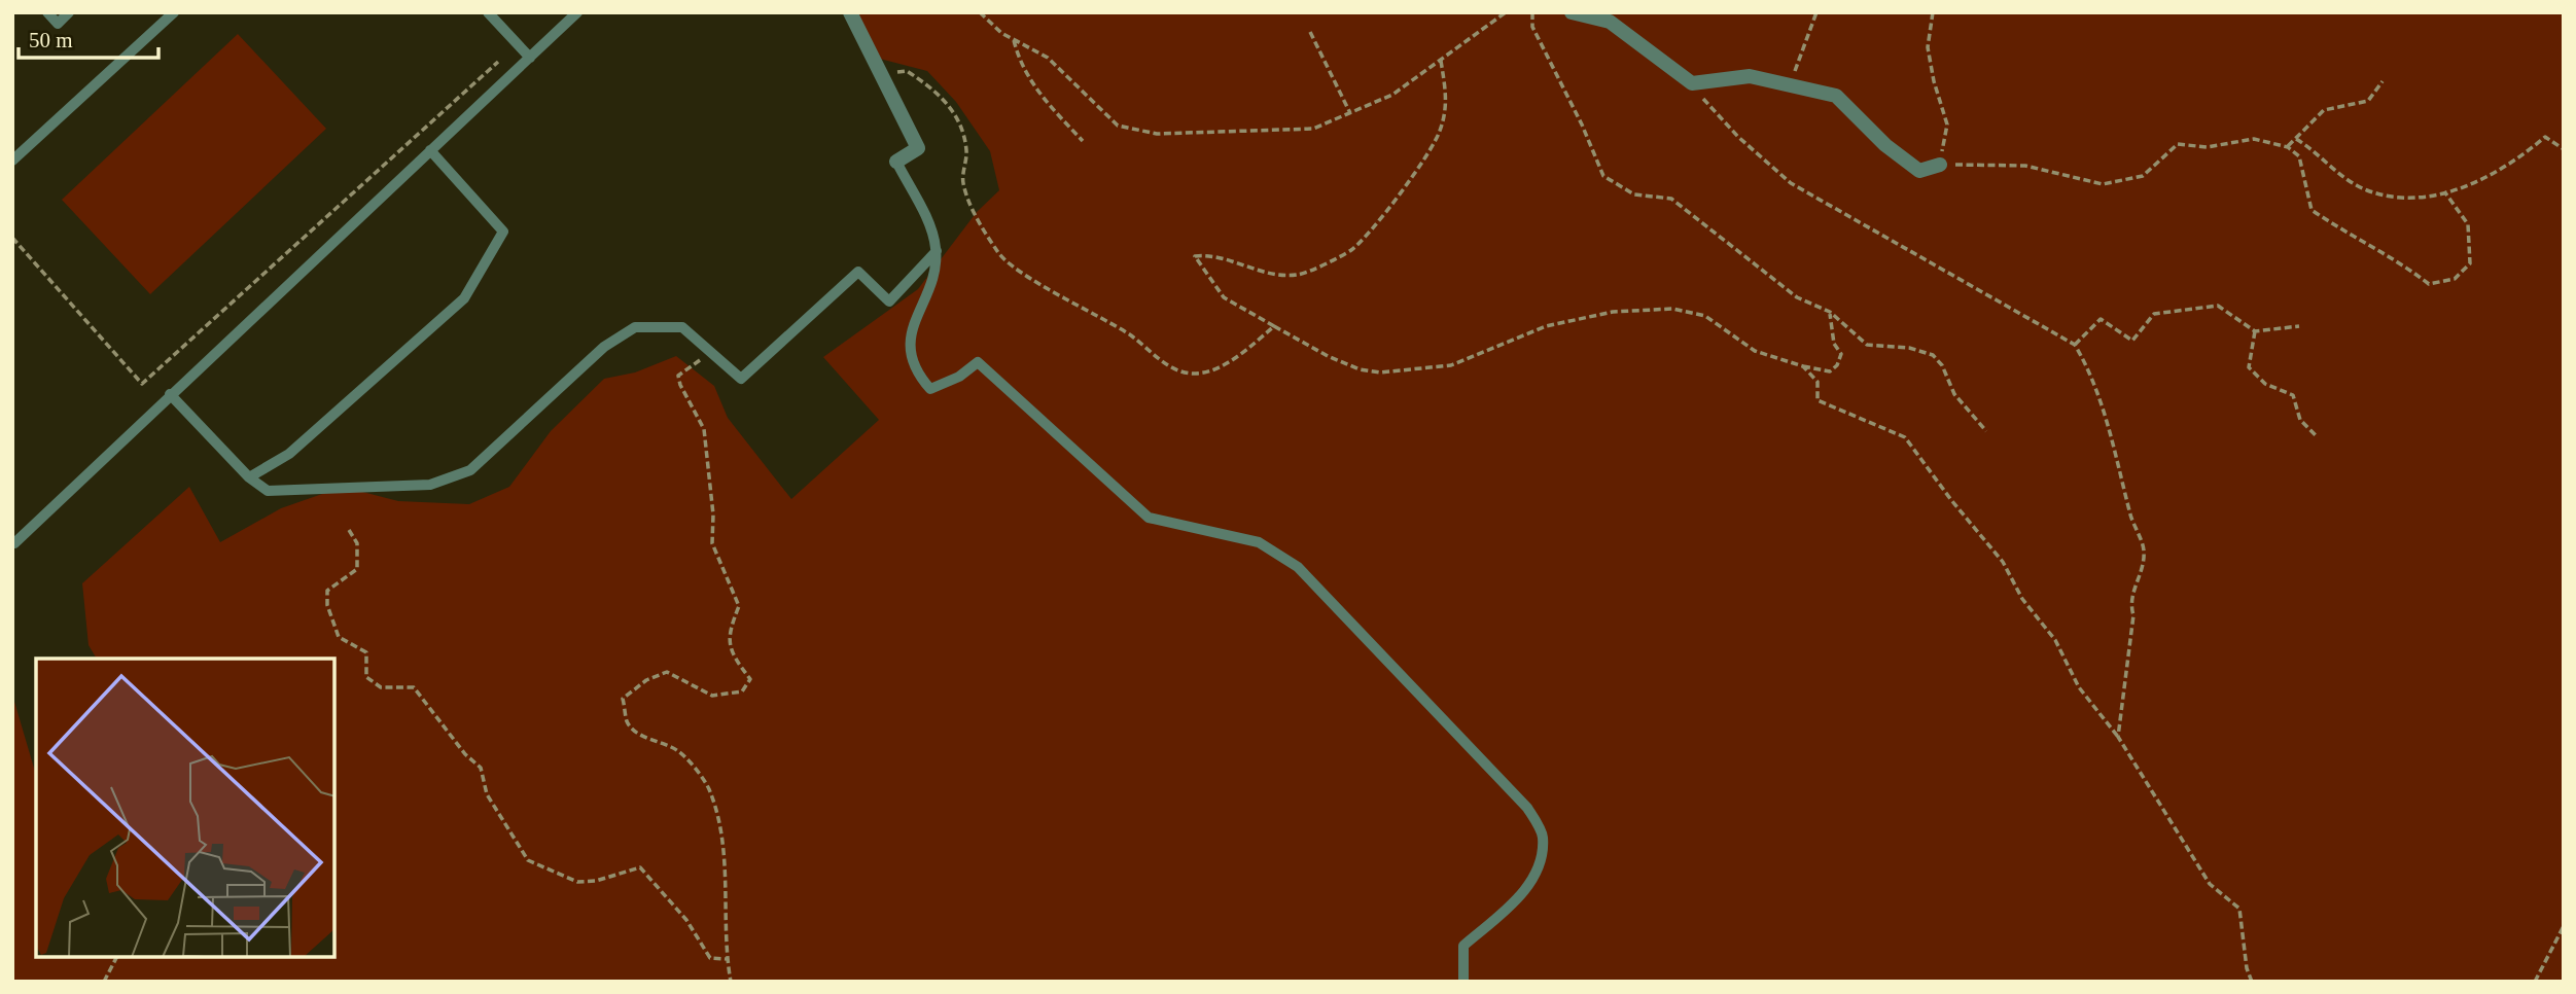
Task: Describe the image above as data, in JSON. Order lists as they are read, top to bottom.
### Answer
{
  "scale_bar": "50 m"
}
